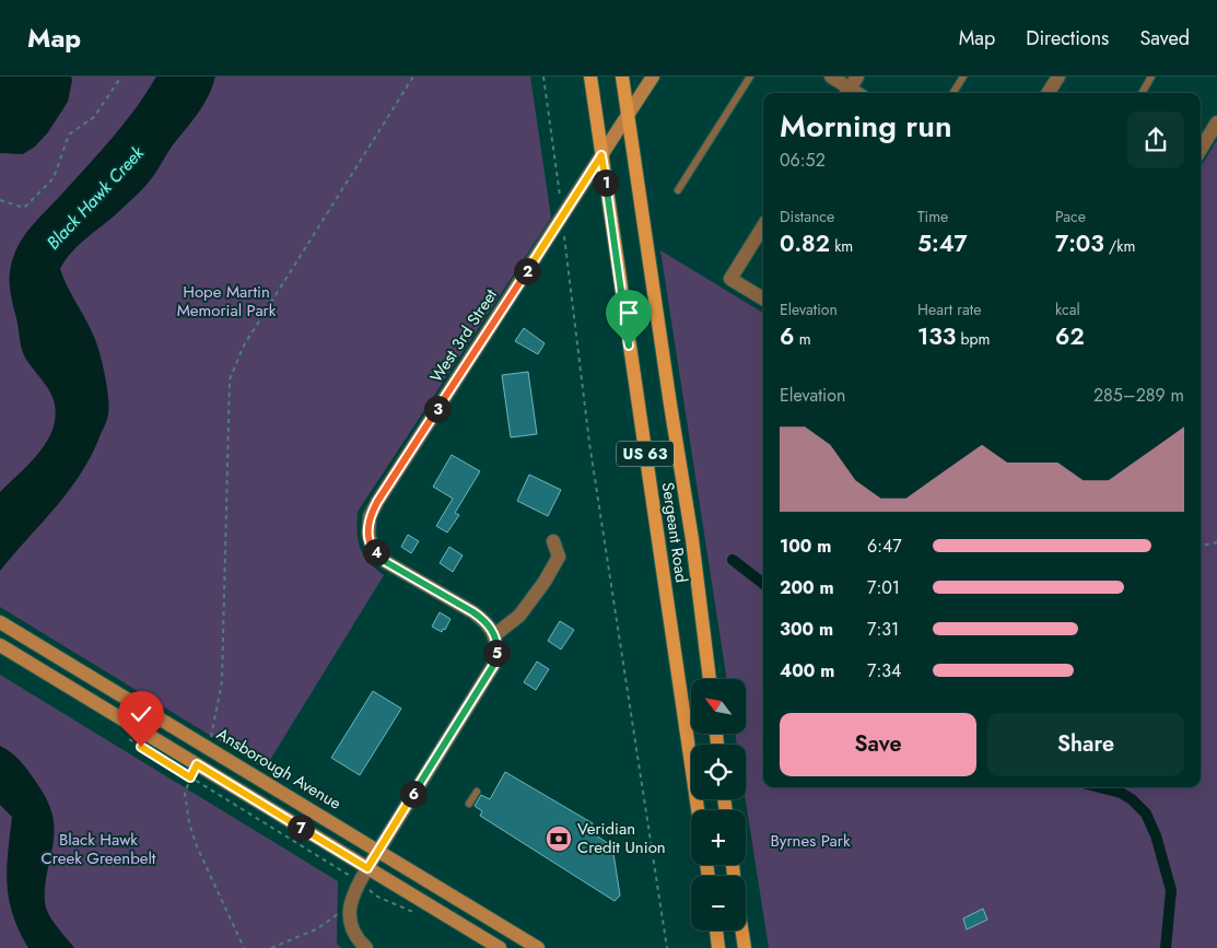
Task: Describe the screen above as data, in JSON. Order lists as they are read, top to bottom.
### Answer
{
  "streets": {
    "main road": [
      "West 3rd Street",
      "US 63",
      "Sergeant Road",
      "Ansborough Avenue"
    ]
  },
  "crossings": [
    ["West 3rd Street", "Sergeant Road"]
  ],
  "water": ["Black Hawk Creek"],
  "parks": ["Hope Martin Memorial Park", "Black Hawk Creek Greenbelt", "Byrnes Park"],
  "places": {
    "bank": ["Veridian Credit Union"]
  },
  "north": "top left",
  "page": {
    "header": "Map",
    "nav": ["Map", "Directions", "Saved"],
    "heading": ["Morning run", "06:52"],
    "pins": [
      "1",
      "2",
      "3",
      "4",
      "5",
      "6",
      "7"
    ],
    "stats": [
      ["Distance", "0.82 km"],
      ["Time", "5:47"],
      ["Pace", "7:03 /km"],
      ["Elevation", "6 m"],
      ["Heart rate", "133 bpm"],
      ["kcal", "62"]
    ],
    "chart": ["Elevation", "285–289 m"],
    "list": [
      {
        "name": "100 m",
        "note": "6:47"
      },
      {
        "name": "200 m",
        "note": "7:01"
      },
      {
        "name": "300 m",
        "note": "7:31"
      },
      {
        "name": "400 m",
        "note": "7:34"
      }
    ],
    "map_buttons": ["+", "−"],
    "buttons": ["Save", "Share"]
  }
}
